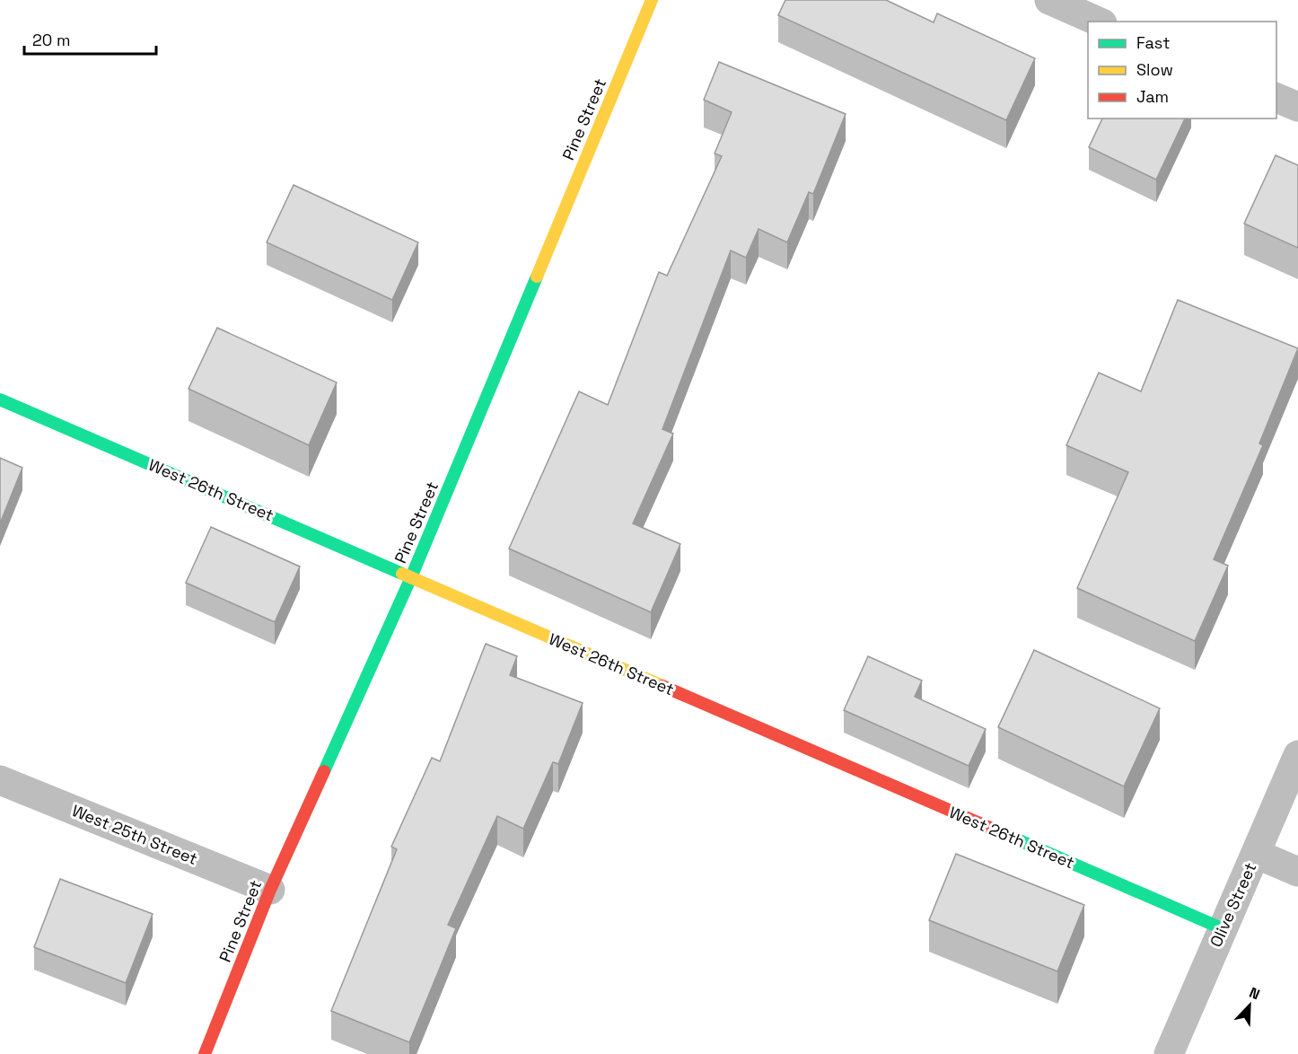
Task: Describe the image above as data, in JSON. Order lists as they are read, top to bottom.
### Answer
{
  "streets": {
    "street": [
      "Pine Street",
      "West 26th Street",
      "West 25th Street",
      "Olive Street"
    ]
  },
  "crossings": [
    ["Pine Street", "West 26th Street"],
    ["Pine Street", "West 25th Street"],
    ["West 26th Street", "Olive Street"]
  ],
  "legend": ["Fast", "Slow", "Jam"],
  "scale_bar": "20 m",
  "north": "top right"
}
